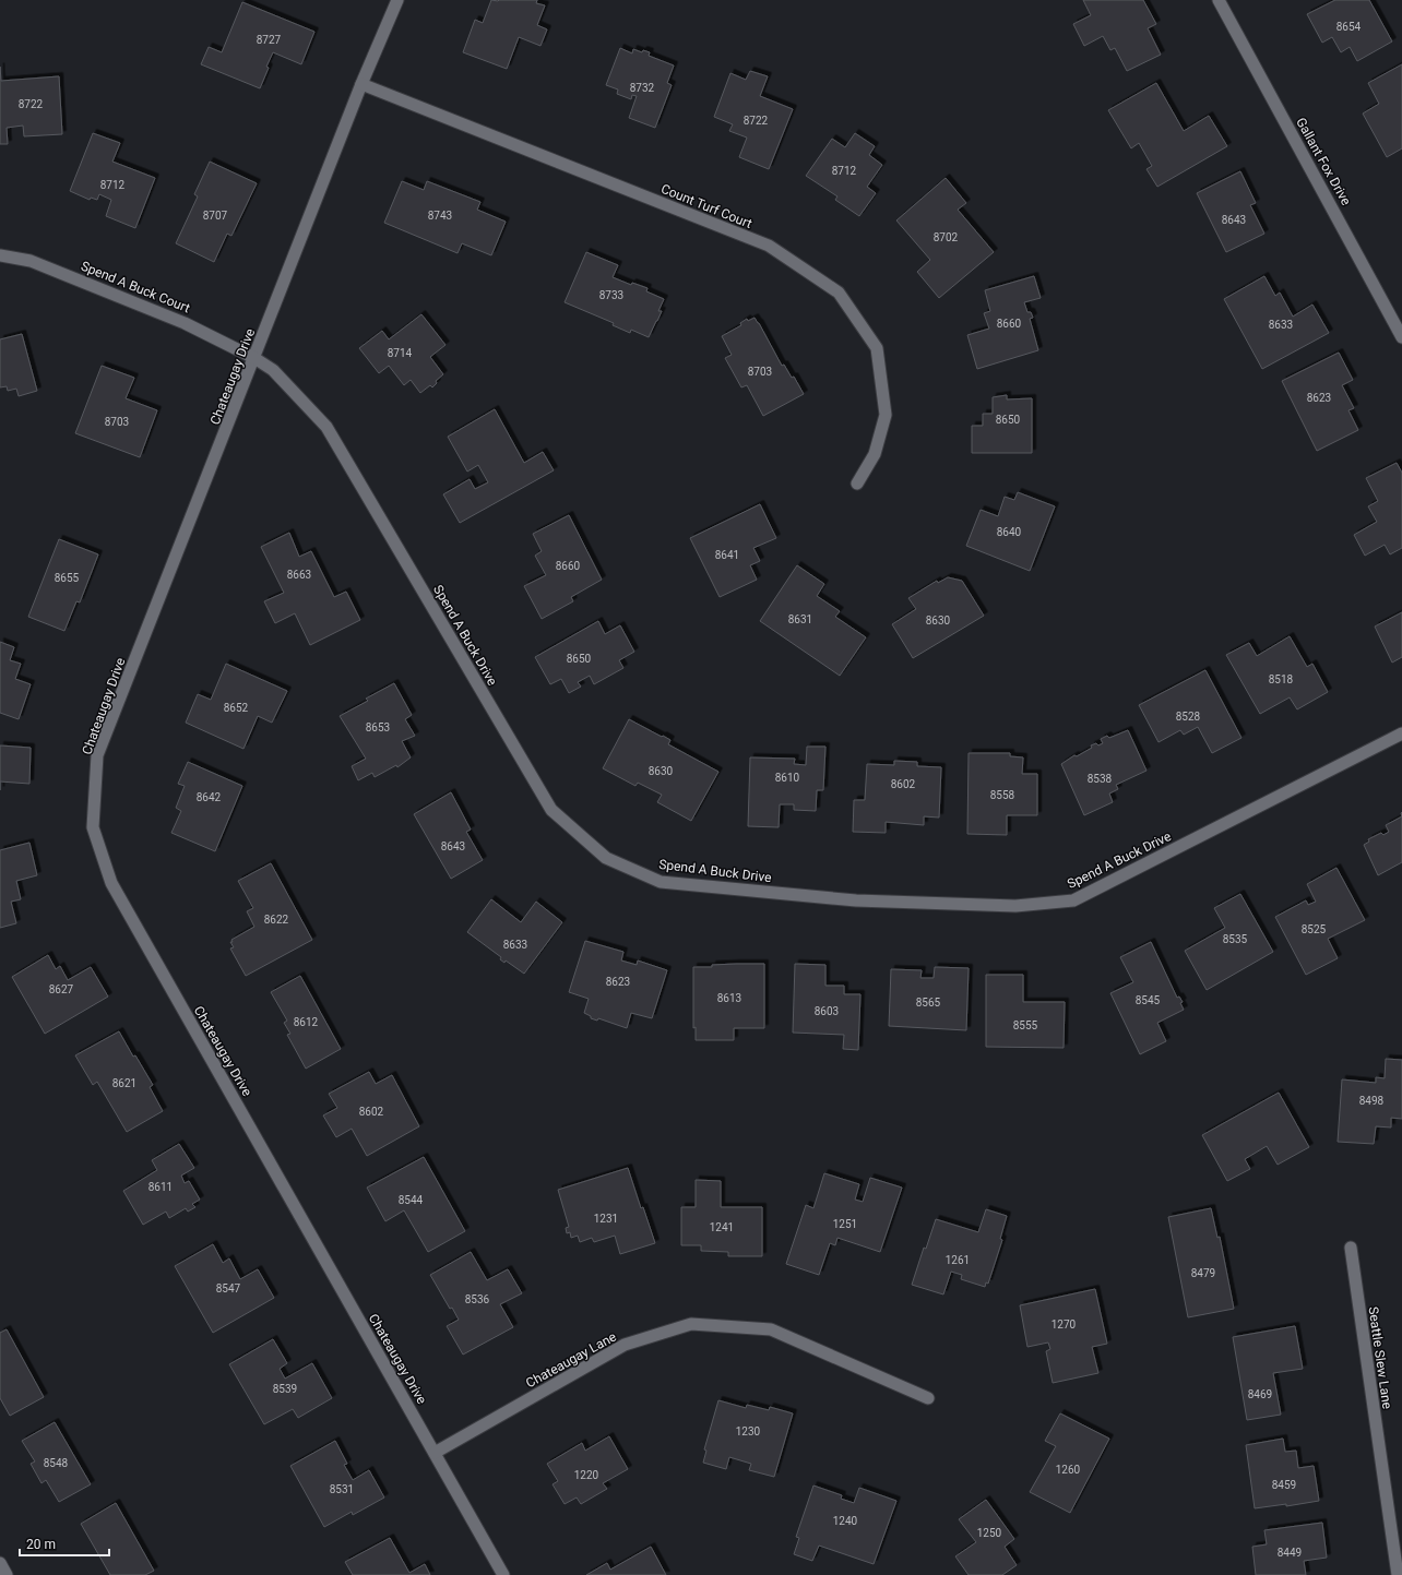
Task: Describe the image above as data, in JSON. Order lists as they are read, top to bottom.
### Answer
{
  "streets": {
    "street": [
      "Gallant Fox Drive",
      "Count Turf Court",
      "Spend A Buck Court",
      "Chateaugay Drive",
      "Spend A Buck Drive",
      "Seattle Slew Lane",
      "Chateaugay Lane"
    ]
  },
  "crossings": [
    ["Count Turf Court", "Chateaugay Drive"],
    ["Spend A Buck Court", "Chateaugay Drive"],
    ["Spend A Buck Court", "Spend A Buck Drive"],
    ["Chateaugay Drive", "Spend A Buck Drive"],
    ["Chateaugay Drive", "Chateaugay Lane"]
  ],
  "house_numbers": [
    "8654",
    "8727",
    "8732",
    "8722",
    "8722",
    "8712",
    "8712",
    "8707",
    "8743",
    "8643",
    "8702",
    "8733",
    "8660",
    "8633",
    "8714",
    "8703",
    "8623",
    "8650",
    "8703",
    "8640",
    "8641",
    "8660",
    "8663",
    "8655",
    "8631",
    "8630",
    "8650",
    "8518",
    "8652",
    "8528",
    "8653",
    "8630",
    "8610",
    "8538",
    "8602",
    "8558",
    "8642",
    "8643",
    "8622",
    "8525",
    "8535",
    "8633",
    "8623",
    "8627",
    "8613",
    "8545",
    "8565",
    "8603",
    "8612",
    "8555",
    "8621",
    "8498",
    "8602",
    "8611",
    "8544",
    "1231",
    "1251",
    "1241",
    "1261",
    "8479",
    "8547",
    "8536",
    "1270",
    "8539",
    "8469",
    "1230",
    "8548",
    "1260",
    "1220",
    "8459",
    "8531",
    "1240",
    "1250",
    "8449"
  ],
  "scale_bar": "20 m"
}
